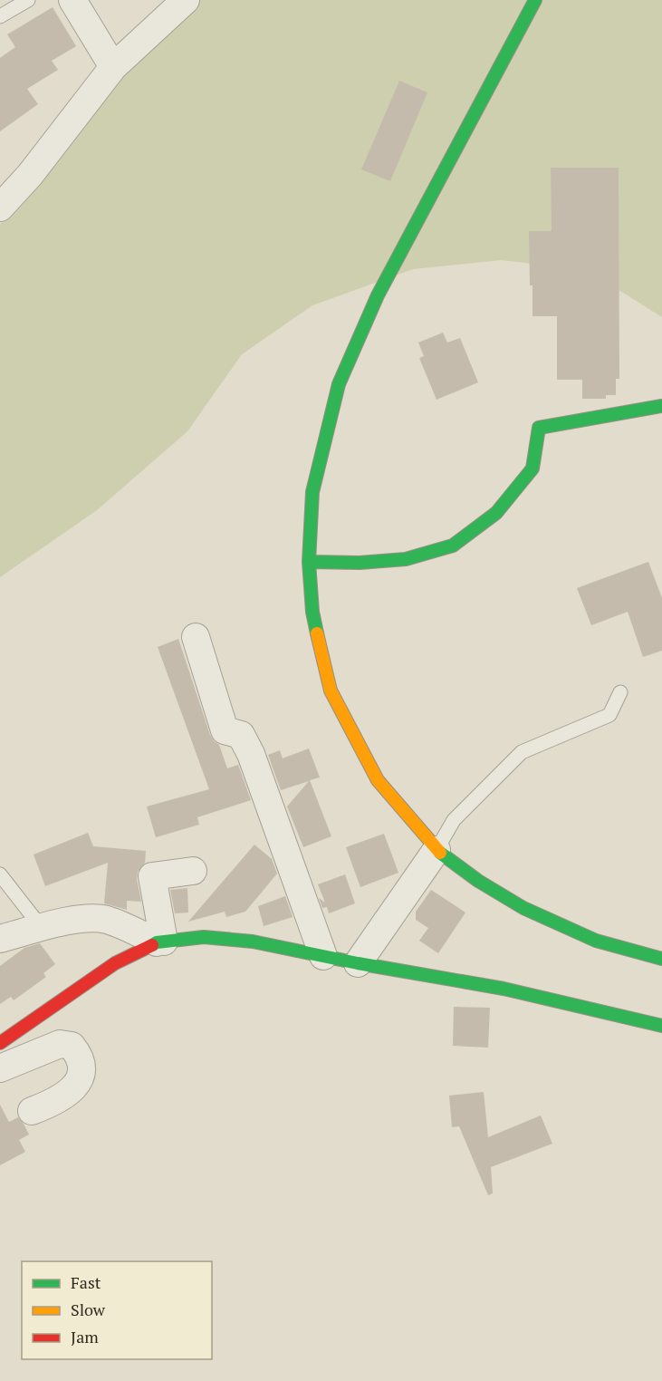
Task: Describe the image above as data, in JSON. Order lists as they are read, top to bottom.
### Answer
{
  "legend": ["Fast", "Slow", "Jam"]
}
